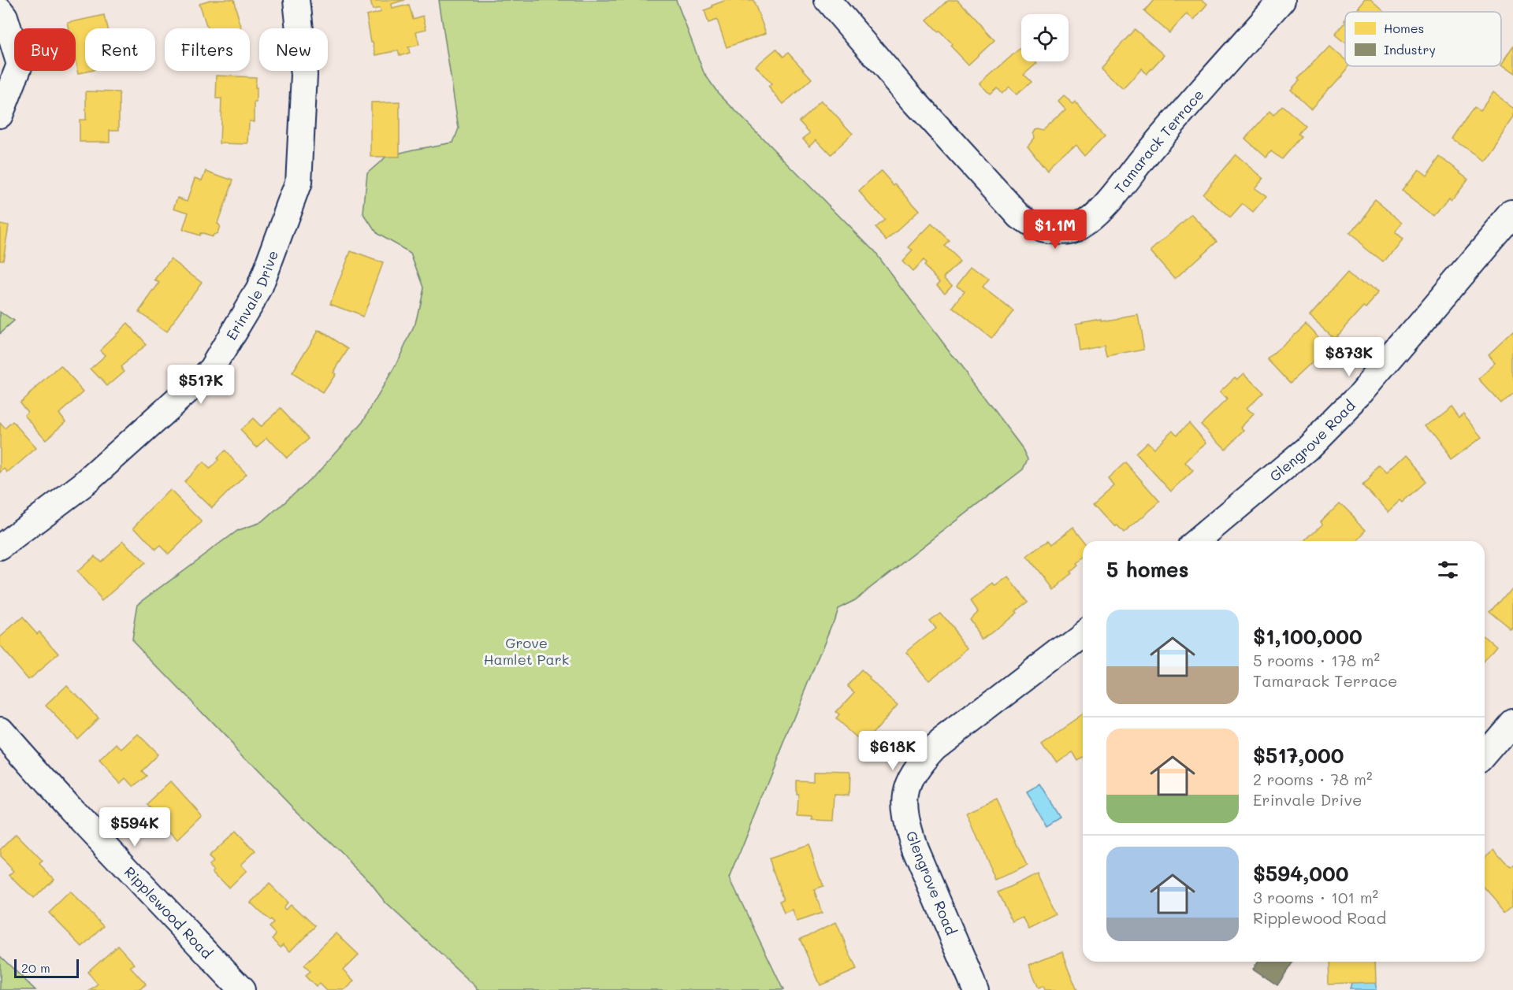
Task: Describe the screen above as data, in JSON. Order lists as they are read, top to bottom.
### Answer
{
  "streets": {
    "street": [
      "Tamarack Terrace",
      "Erinvale Drive",
      "Glengrove Road",
      "Ripplewood Road"
    ]
  },
  "parks": ["Grove Hamlet Park"],
  "legend": ["Homes", "Industry"],
  "scale_bar": "20 m",
  "page": {
    "chip": [
      "Buy",
      "Rent",
      "Filters",
      "New"
    ],
    "price": [
      "$1.1M",
      "$873K",
      "$517K",
      "$618K",
      "$594K"
    ],
    "heading": "5 homes",
    "list": [
      {
        "name": "$1,100,000",
        "note": "5 rooms · 178 m² · Tamarack Terrace"
      },
      {
        "name": "$517,000",
        "note": "2 rooms · 78 m² · Erinvale Drive"
      },
      {
        "name": "$594,000",
        "note": "3 rooms · 101 m² · Ripplewood Road"
      }
    ],
    "scale": "20 m"
  }
}
